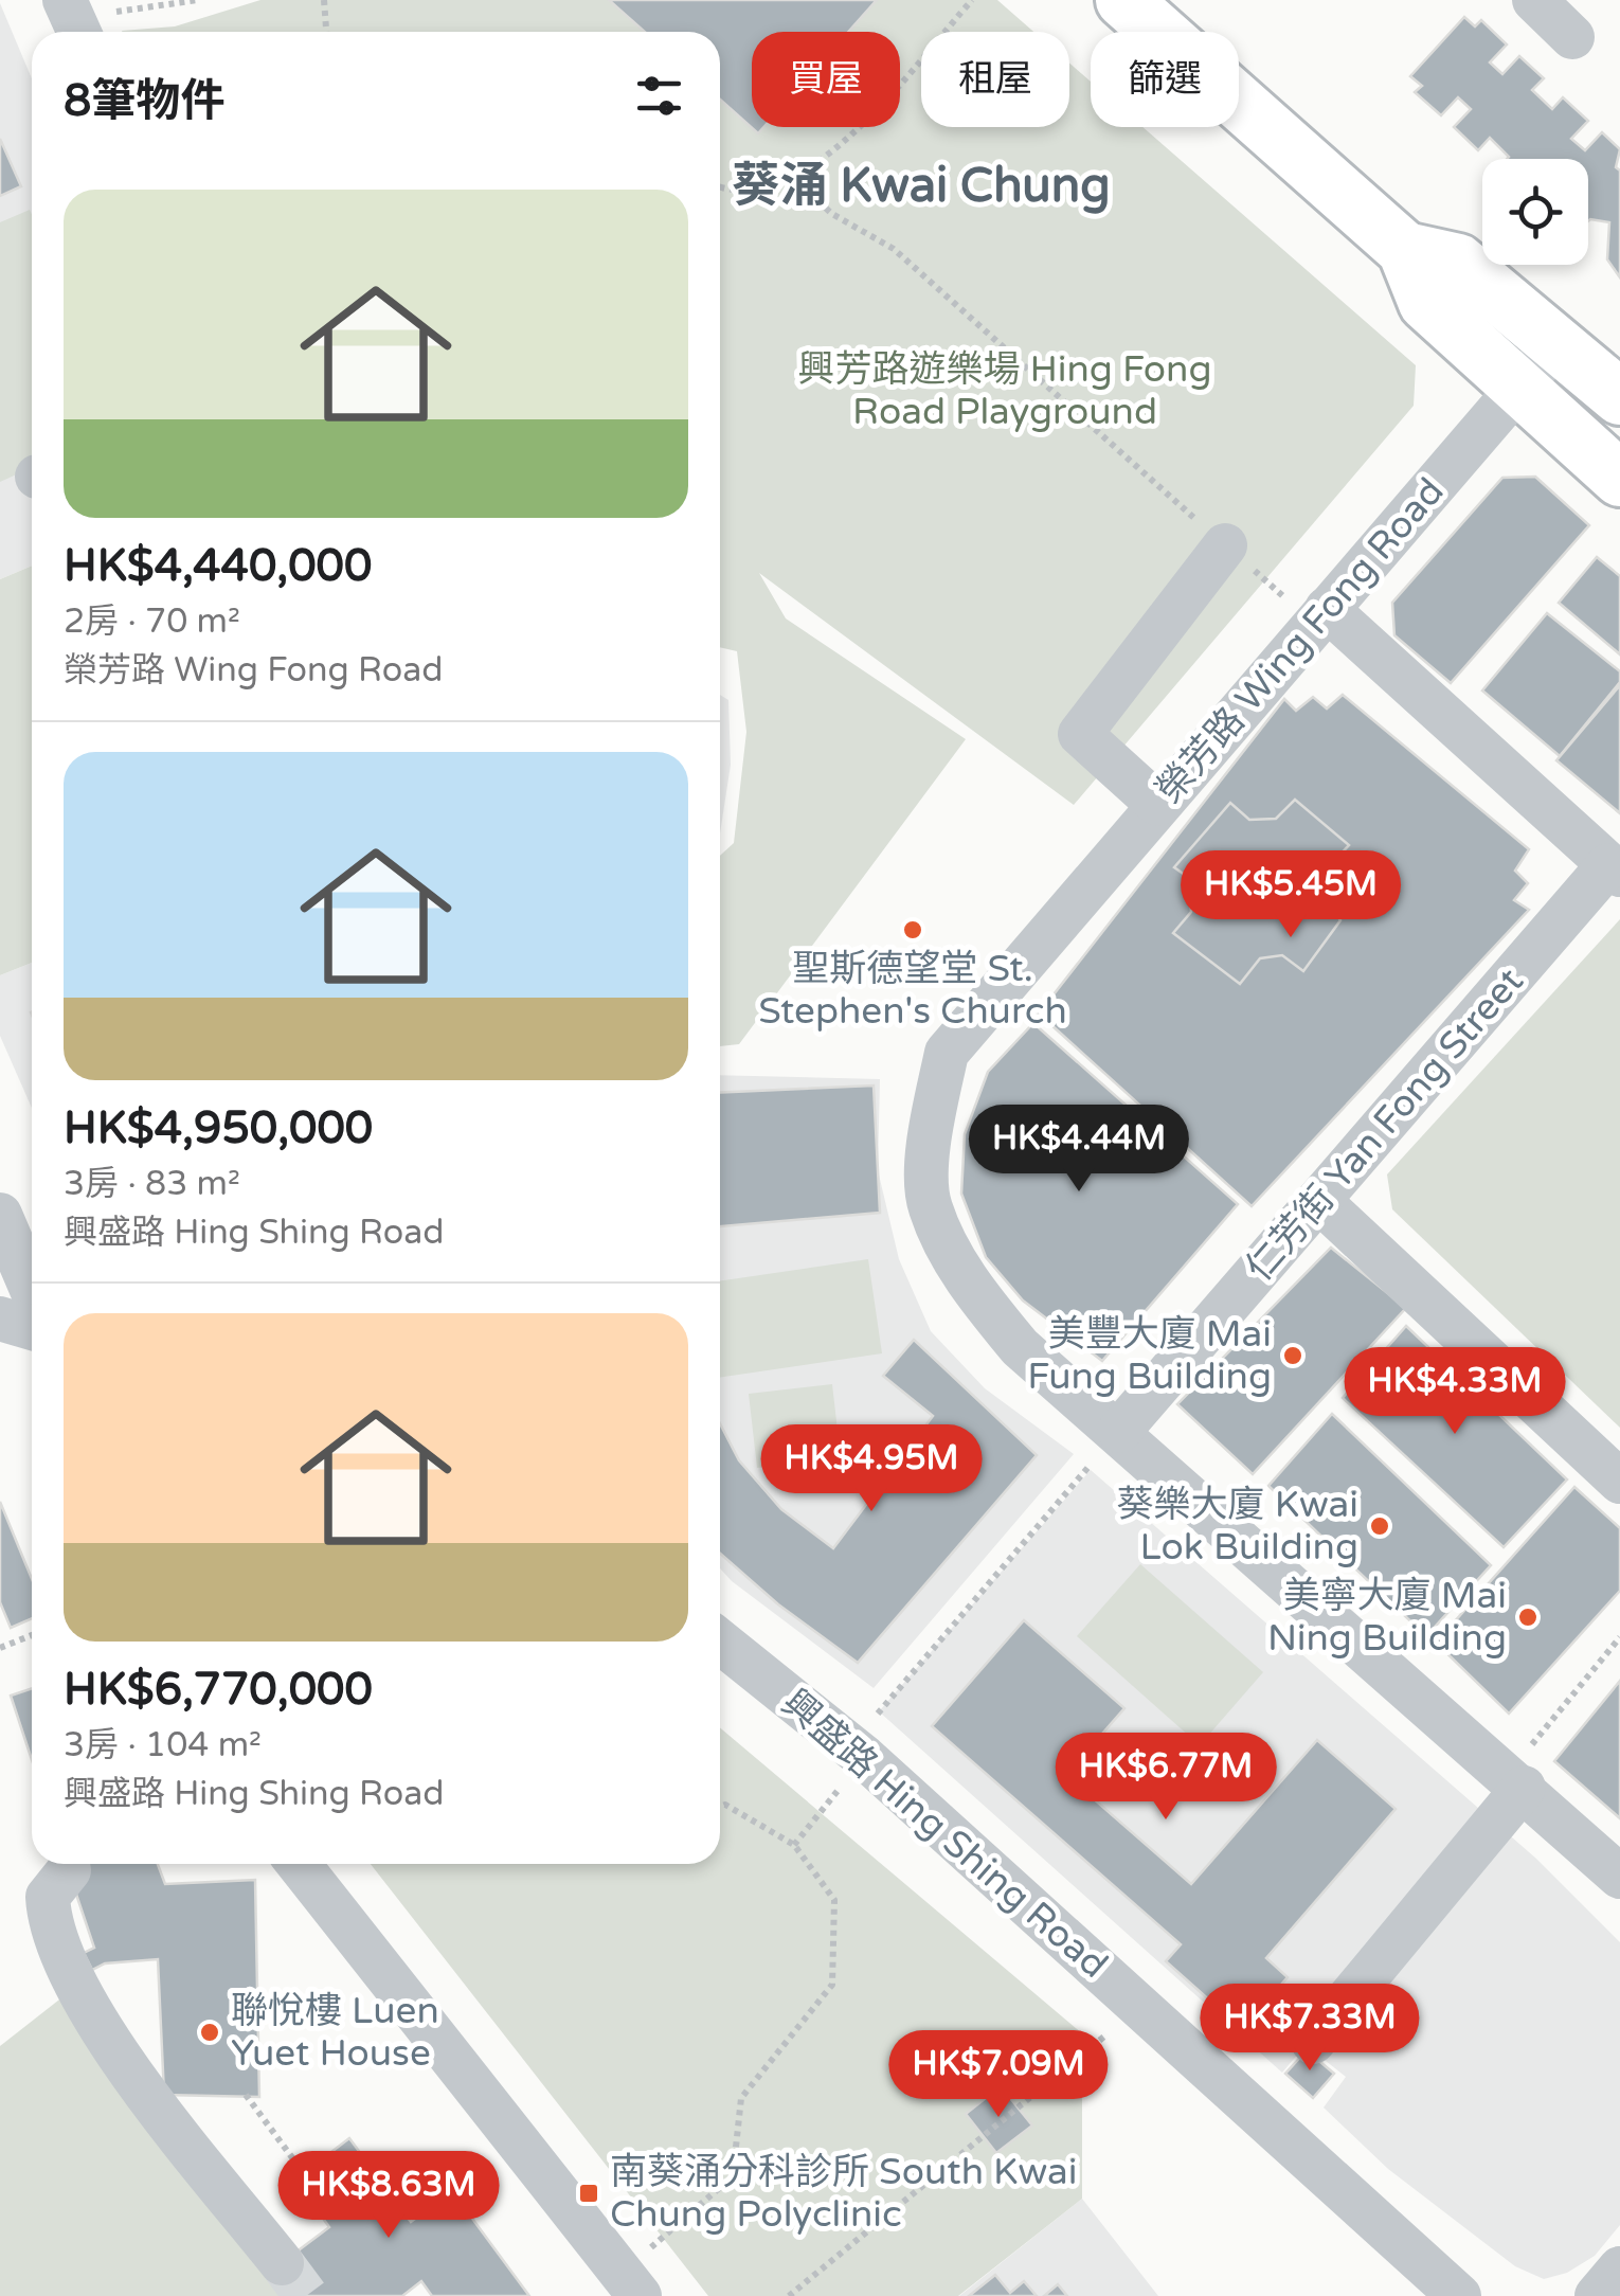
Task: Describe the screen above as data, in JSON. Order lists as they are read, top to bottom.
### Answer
{
  "streets": {
    "street": ["榮芳路 Wing Fong Road", "仁芳街 Yan Fong Street", "興盛路 Hing Shing Road"]
  },
  "crossings": [
    ["榮芳路 Wing Fong Road", "仁芳街 Yan Fong Street"]
  ],
  "districts": ["葵涌 Kwai Chung"],
  "parks": ["興芳路遊樂場 Hing Fong Road Playground"],
  "places": {
    "other": [
      "聖斯德望堂 St. Stephen's Church",
      "美豐大廈 Mai Fung Building",
      "葵樂大廈 Kwai Lok Building",
      "美寧大廈 Mai Ning Building",
      "聯悅樓 Luen Yuet House"
    ],
    "transit": ["南葵涌分科診所 South Kwai Chung Polyclinic"]
  },
  "page": {
    "chip": ["買屋", "租屋", "篩選"],
    "heading": "8筆物件",
    "list": [
      {
        "name": "HK$4,440,000",
        "note": "2房 · 70 m² · 榮芳路 Wing Fong Road"
      },
      {
        "name": "HK$4,950,000",
        "note": "3房 · 83 m² · 興盛路 Hing Shing Road"
      },
      {
        "name": "HK$6,770,000",
        "note": "3房 · 104 m² · 興盛路 Hing Shing Road"
      }
    ],
    "price": [
      "HK$5.45M",
      "HK$4.44M",
      "HK$4.33M",
      "HK$4.95M",
      "HK$6.77M",
      "HK$7.33M",
      "HK$7.09M",
      "HK$8.63M"
    ]
  }
}
